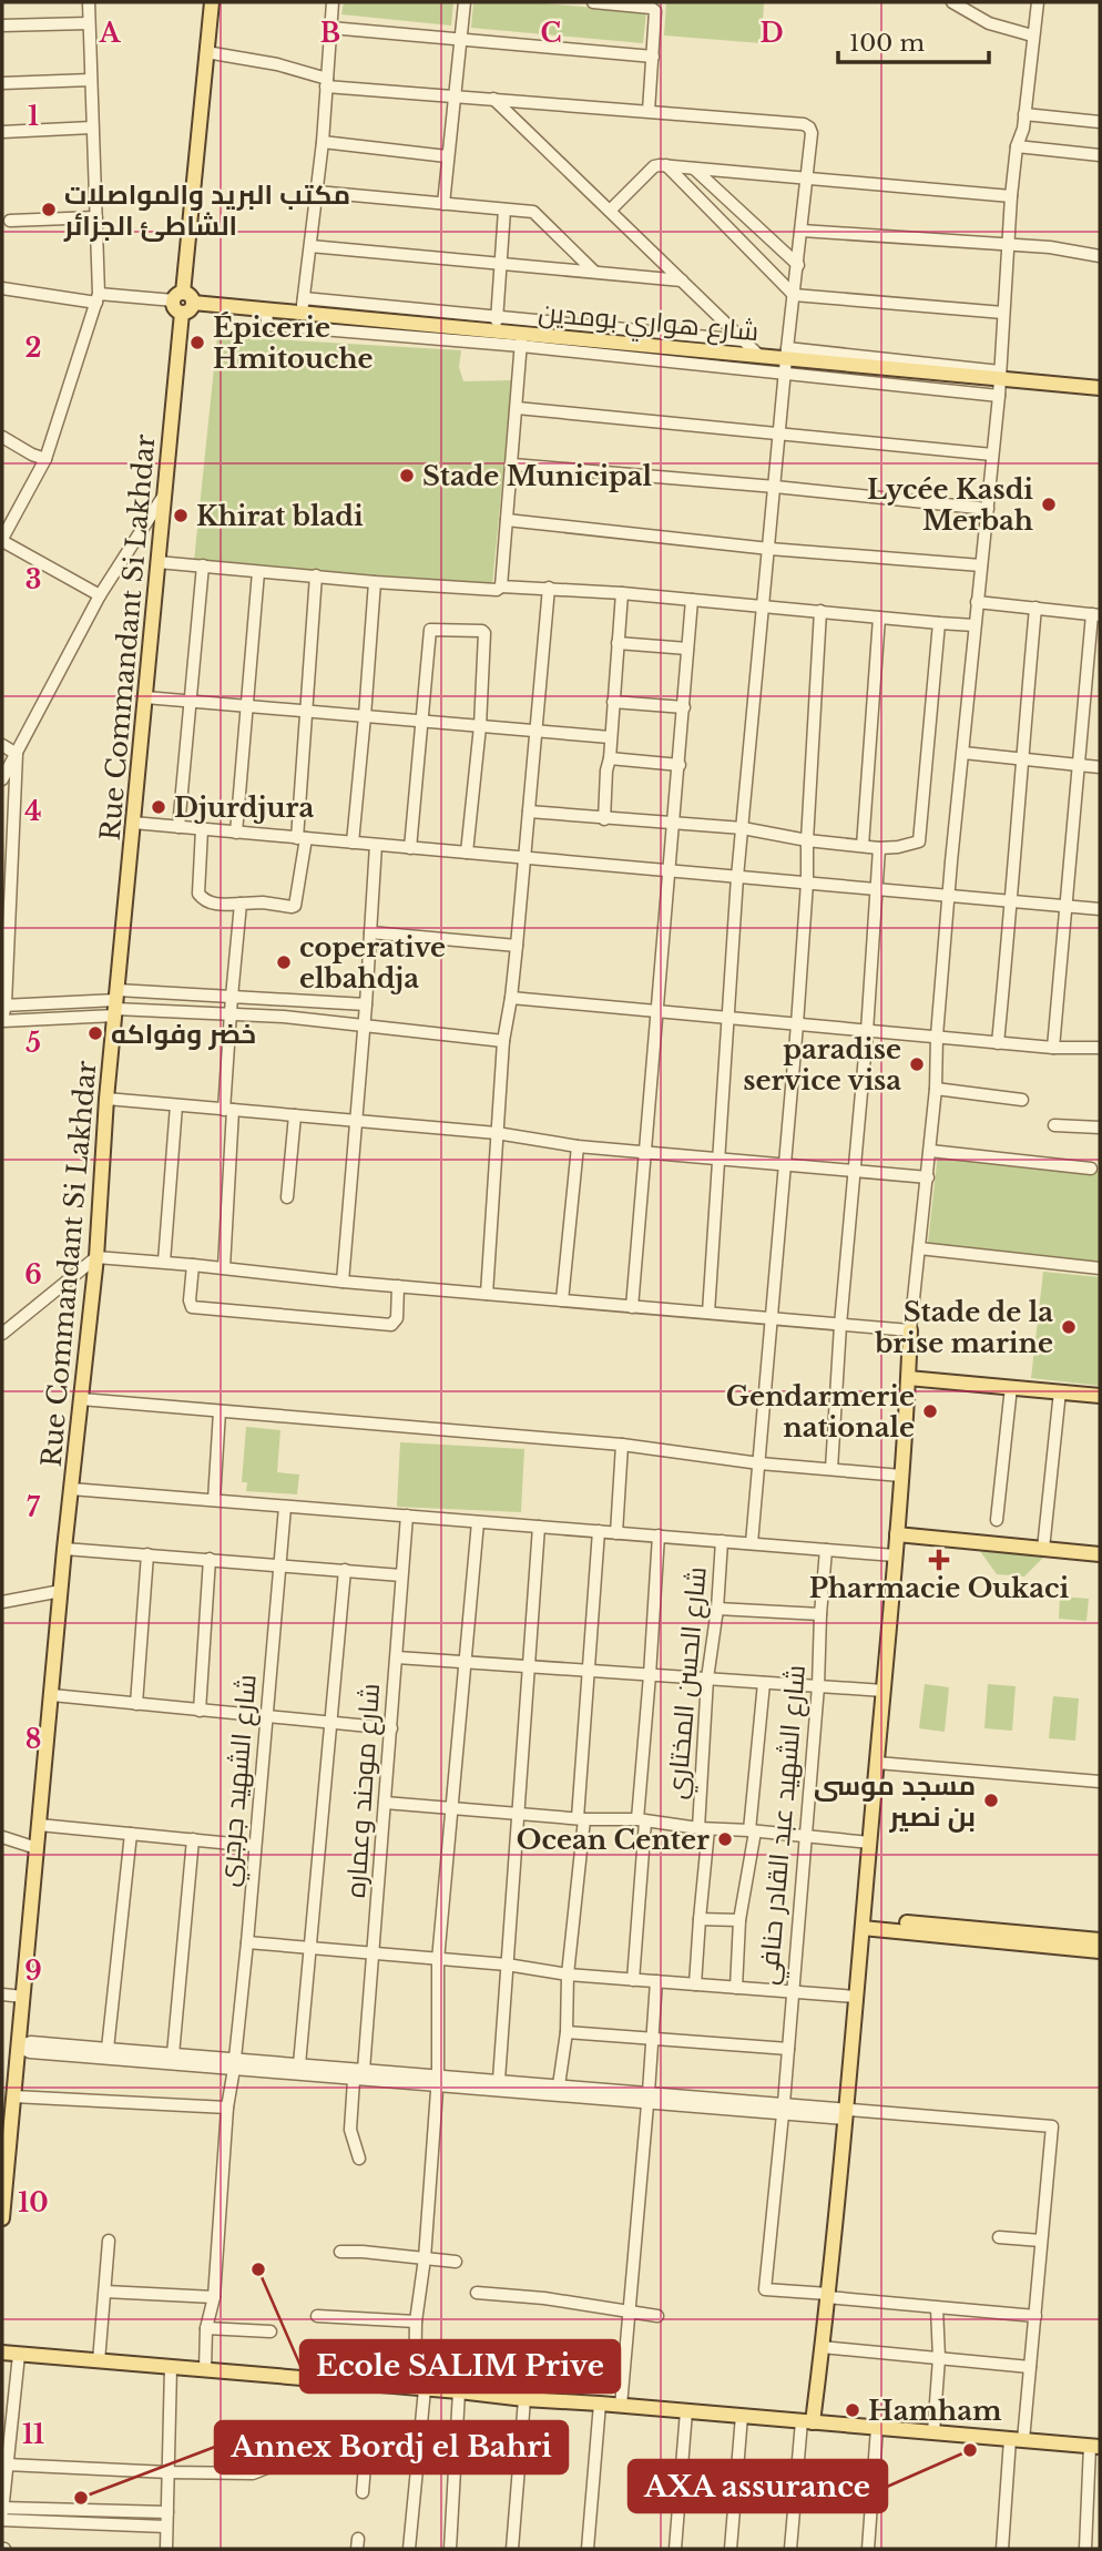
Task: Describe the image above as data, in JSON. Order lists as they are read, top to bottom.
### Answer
{
  "streets": {
    "main road": ["شارع هواري بومدين", "Rue Commandant Si Lakhdar"],
    "street": [
      "شارع الحسن المختاري",
      "شارع الشهيد جرجري",
      "شارع موحند وعماره",
      "شارع الشهيد عبد القادر حنافي"
    ]
  },
  "crossings": [
    ["شارع هواري بومدين", "Rue Commandant Si Lakhdar"]
  ],
  "places": {
    "other": [
      "مكتب البريد والمواصلات الشاطئ الجزائر",
      "Épicerie Hmitouche",
      "Stade Municipal",
      "Lycée Kasdi Merbah",
      "Khirat bladi",
      "Djurdjura",
      "coperative elbahdja",
      "خضر وفواكه",
      "paradise service visa",
      "Stade de la brise marine",
      "Gendarmerie nationale",
      "مسجد موسى بن نصير",
      "Ocean Center",
      "Ecole SALIM Prive",
      "Hamham",
      "AXA assurance",
      "Annex Bordj el Bahri"
    ],
    "health": ["Pharmacie Oukaci"]
  },
  "scale_bar": "100 m",
  "grid": {
    "columns": [
      "A",
      "B",
      "C",
      "D"
    ],
    "rows": [
      "1",
      "2",
      "3",
      "4",
      "5",
      "6",
      "7",
      "8",
      "9",
      "10",
      "11"
    ]
  }
}
